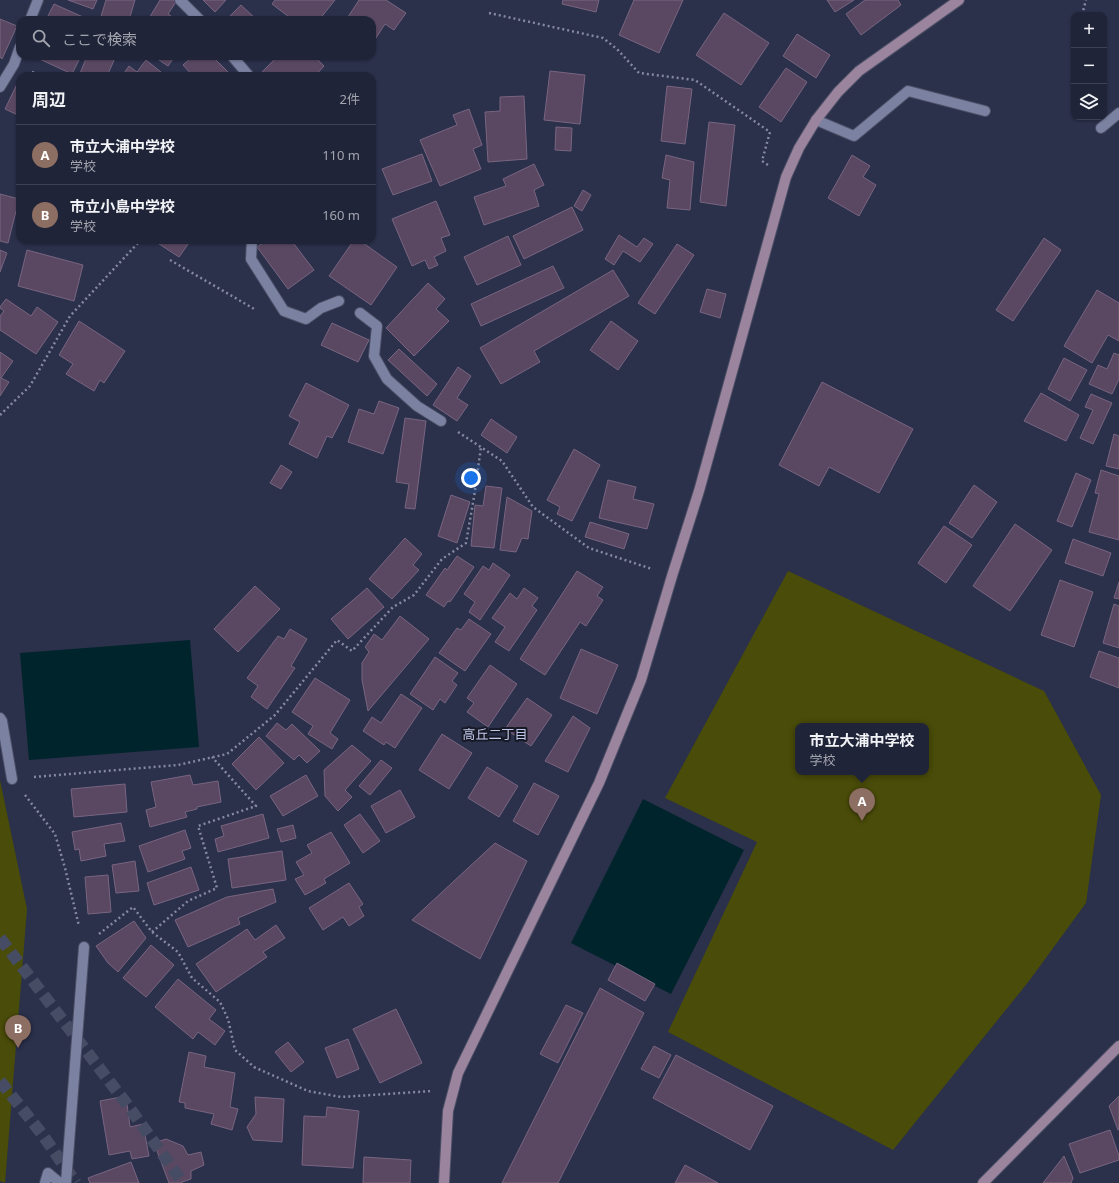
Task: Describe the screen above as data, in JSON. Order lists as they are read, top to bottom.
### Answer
{
  "districts": ["高丘二丁目"],
  "page": {
    "map_buttons": ["+", "−"],
    "search": "ここで検索",
    "heading": ["周辺", "2件"],
    "list": [
      {
        "mark": "A",
        "name": "市立大浦中学校",
        "note": "学校",
        "value": "110 m"
      },
      {
        "mark": "B",
        "name": "市立小島中学校",
        "note": "学校",
        "value": "160 m"
      }
    ],
    "popup": ["市立大浦中学校", "学校"],
    "pins": ["A", "B"]
  }
}
